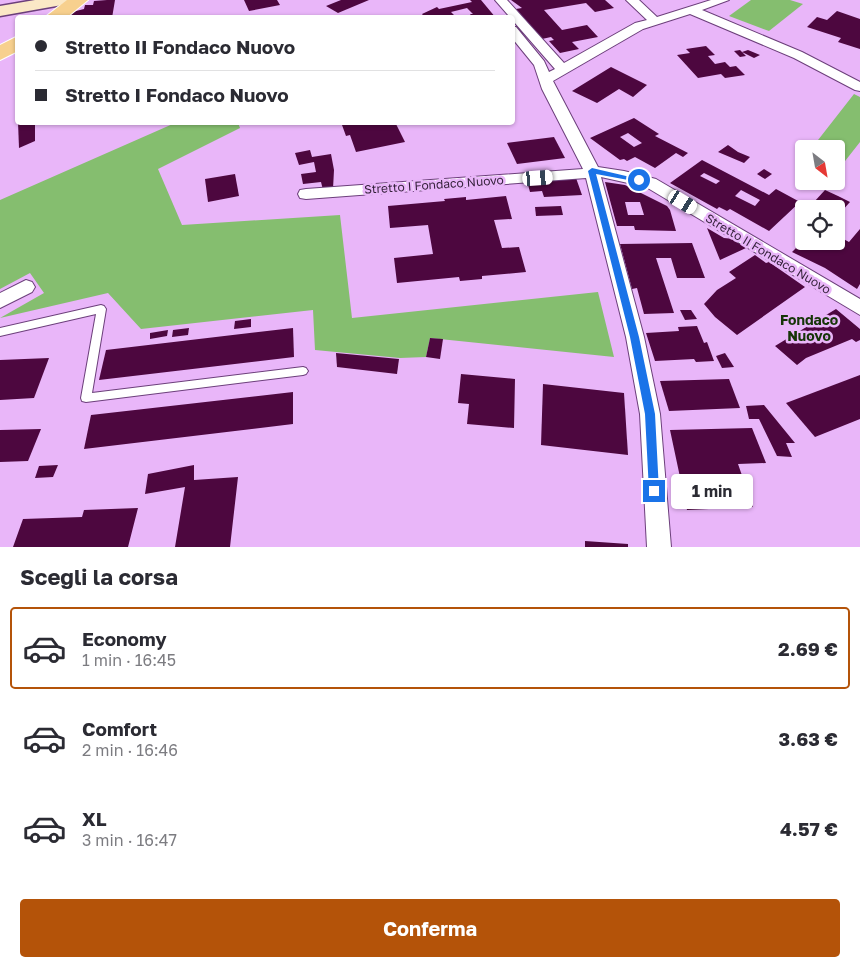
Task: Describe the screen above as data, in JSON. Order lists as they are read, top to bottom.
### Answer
{
  "streets": {
    "street": ["Stretto I Fondaco Nuovo", "Stretto II Fondaco Nuovo"]
  },
  "crossings": [
    ["Stretto I Fondaco Nuovo", "Stretto II Fondaco Nuovo"]
  ],
  "districts": ["Fondaco Nuovo"],
  "north": "bottom right",
  "page": {
    "banner": ["Stretto II Fondaco Nuovo", "Stretto I Fondaco Nuovo"],
    "bubble": "1 min",
    "heading": "Scegli la corsa",
    "list": [
      {
        "name": "Economy",
        "note": "1 min · 16:45",
        "value": "2.69 €"
      },
      {
        "name": "Comfort",
        "note": "2 min · 16:46",
        "value": "3.63 €"
      },
      {
        "name": "XL",
        "note": "3 min · 16:47",
        "value": "4.57 €"
      }
    ],
    "buttons": "Conferma"
  }
}
